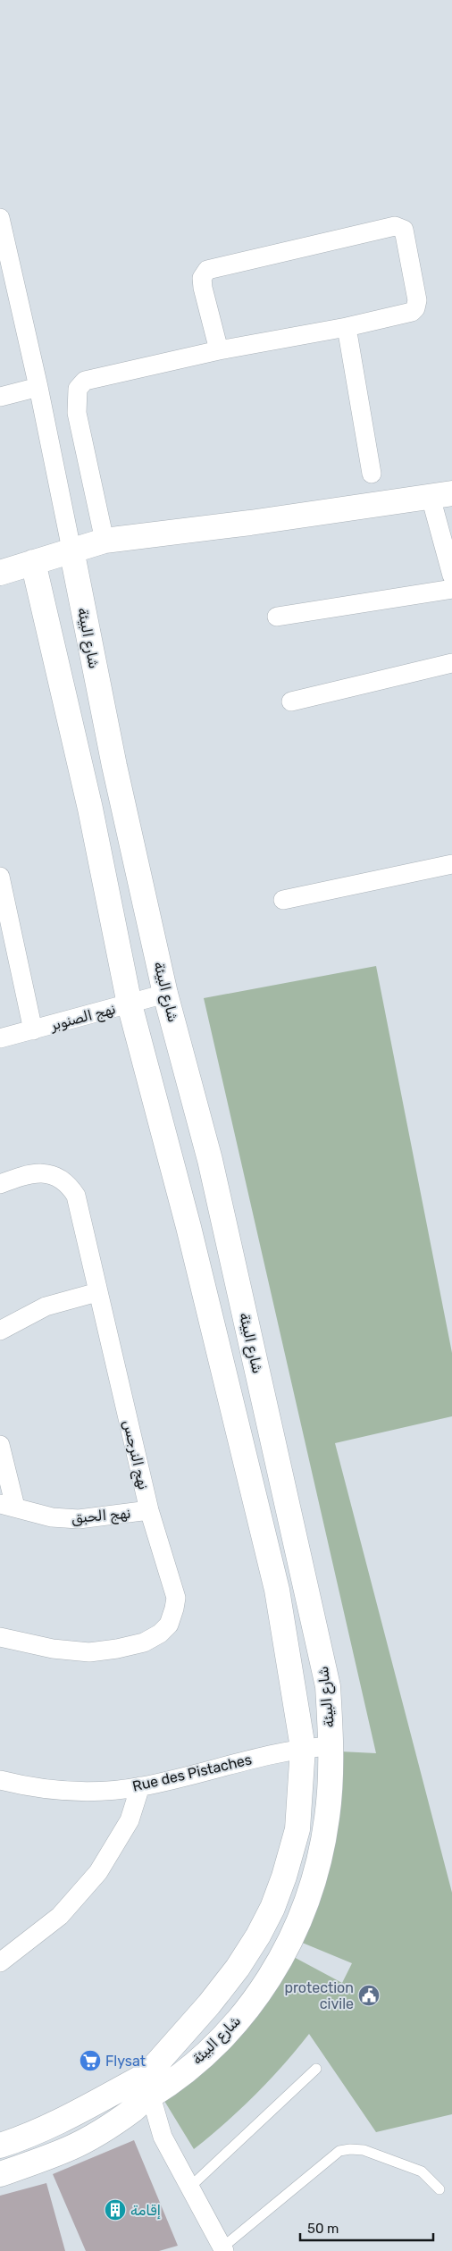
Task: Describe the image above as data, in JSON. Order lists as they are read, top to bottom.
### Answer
{
  "streets": {
    "street": [
      "شارع البيئة",
      "نهج الصنوبر",
      "نهج النرجس",
      "نهج الحبق",
      "Rue des Pistaches"
    ]
  },
  "crossings": [
    ["شارع البيئة", "نهج الصنوبر"],
    ["شارع البيئة", "Rue des Pistaches"],
    ["نهج النرجس", "نهج الحبق"]
  ],
  "places": {
    "public building": ["protection civile"],
    "supermarket": ["Flysat"],
    "building": ["إقامة"]
  },
  "scale_bar": "50 m"
}
